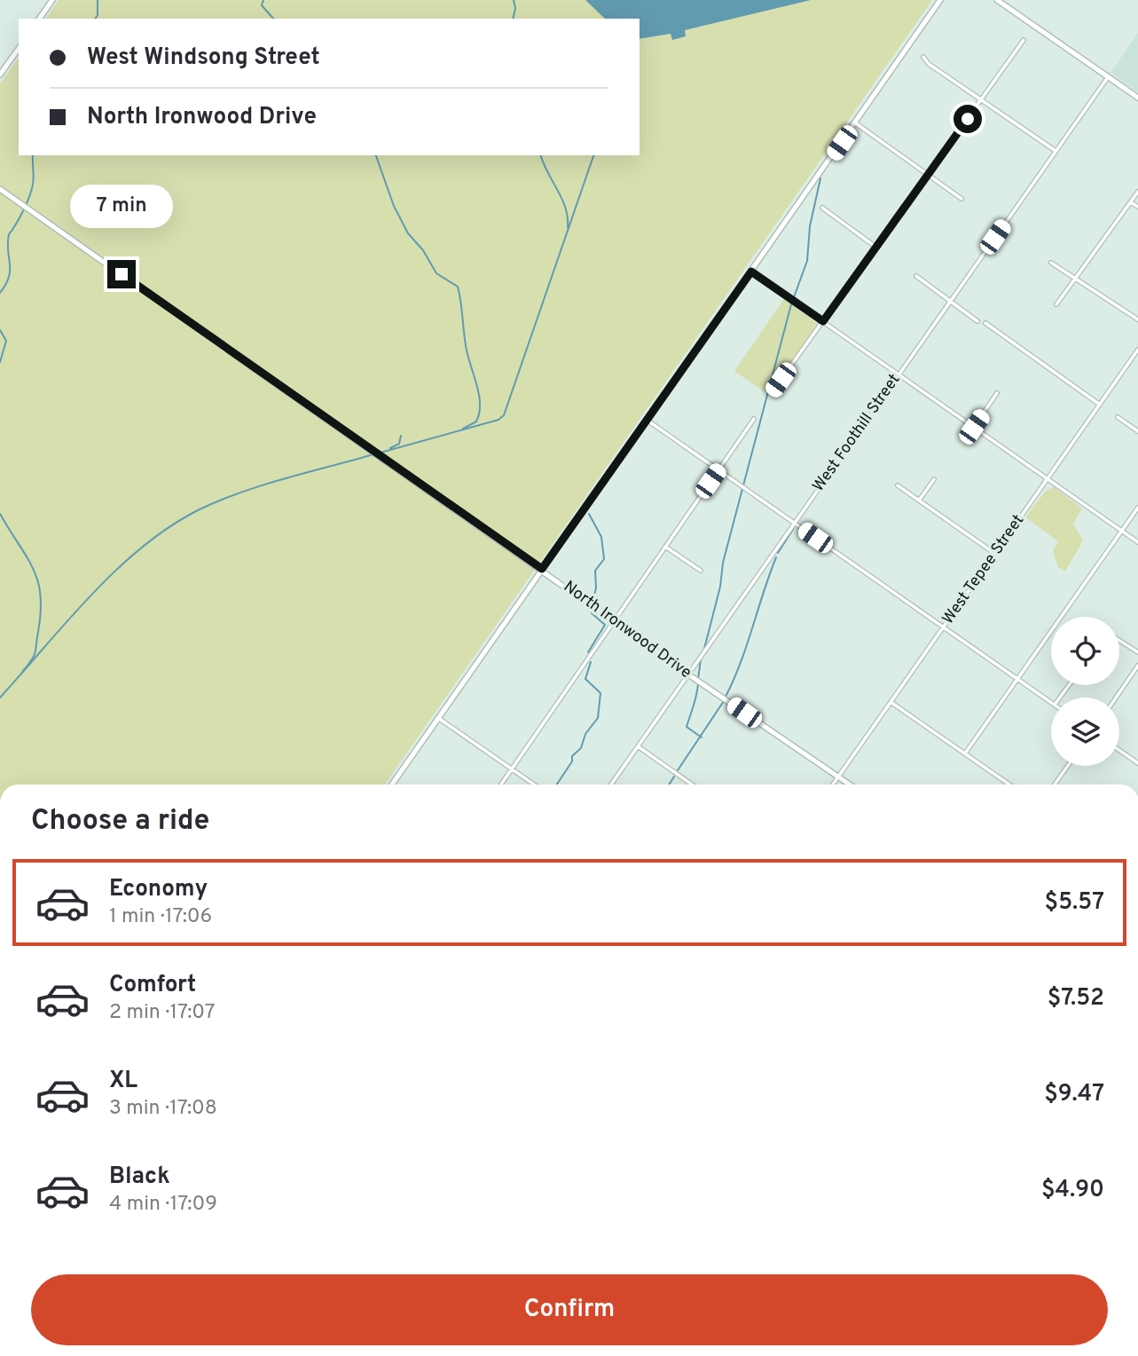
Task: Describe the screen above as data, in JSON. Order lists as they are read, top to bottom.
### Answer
{
  "streets": {
    "street": ["West Foothill Street", "West Tepee Street", "North Ironwood Drive"]
  },
  "crossings": [
    ["West Foothill Street", "North Ironwood Drive"],
    ["West Tepee Street", "North Ironwood Drive"]
  ],
  "page": {
    "banner": ["West Windsong Street", "North Ironwood Drive"],
    "bubble": "7 min",
    "heading": "Choose a ride",
    "list": [
      {
        "name": "Economy",
        "note": "1 min · 17:06",
        "value": "$5.57"
      },
      {
        "name": "Comfort",
        "note": "2 min · 17:07",
        "value": "$7.52"
      },
      {
        "name": "XL",
        "note": "3 min · 17:08",
        "value": "$9.47"
      },
      {
        "name": "Black",
        "note": "4 min · 17:09",
        "value": "$4.90"
      }
    ],
    "buttons": "Confirm"
  }
}
